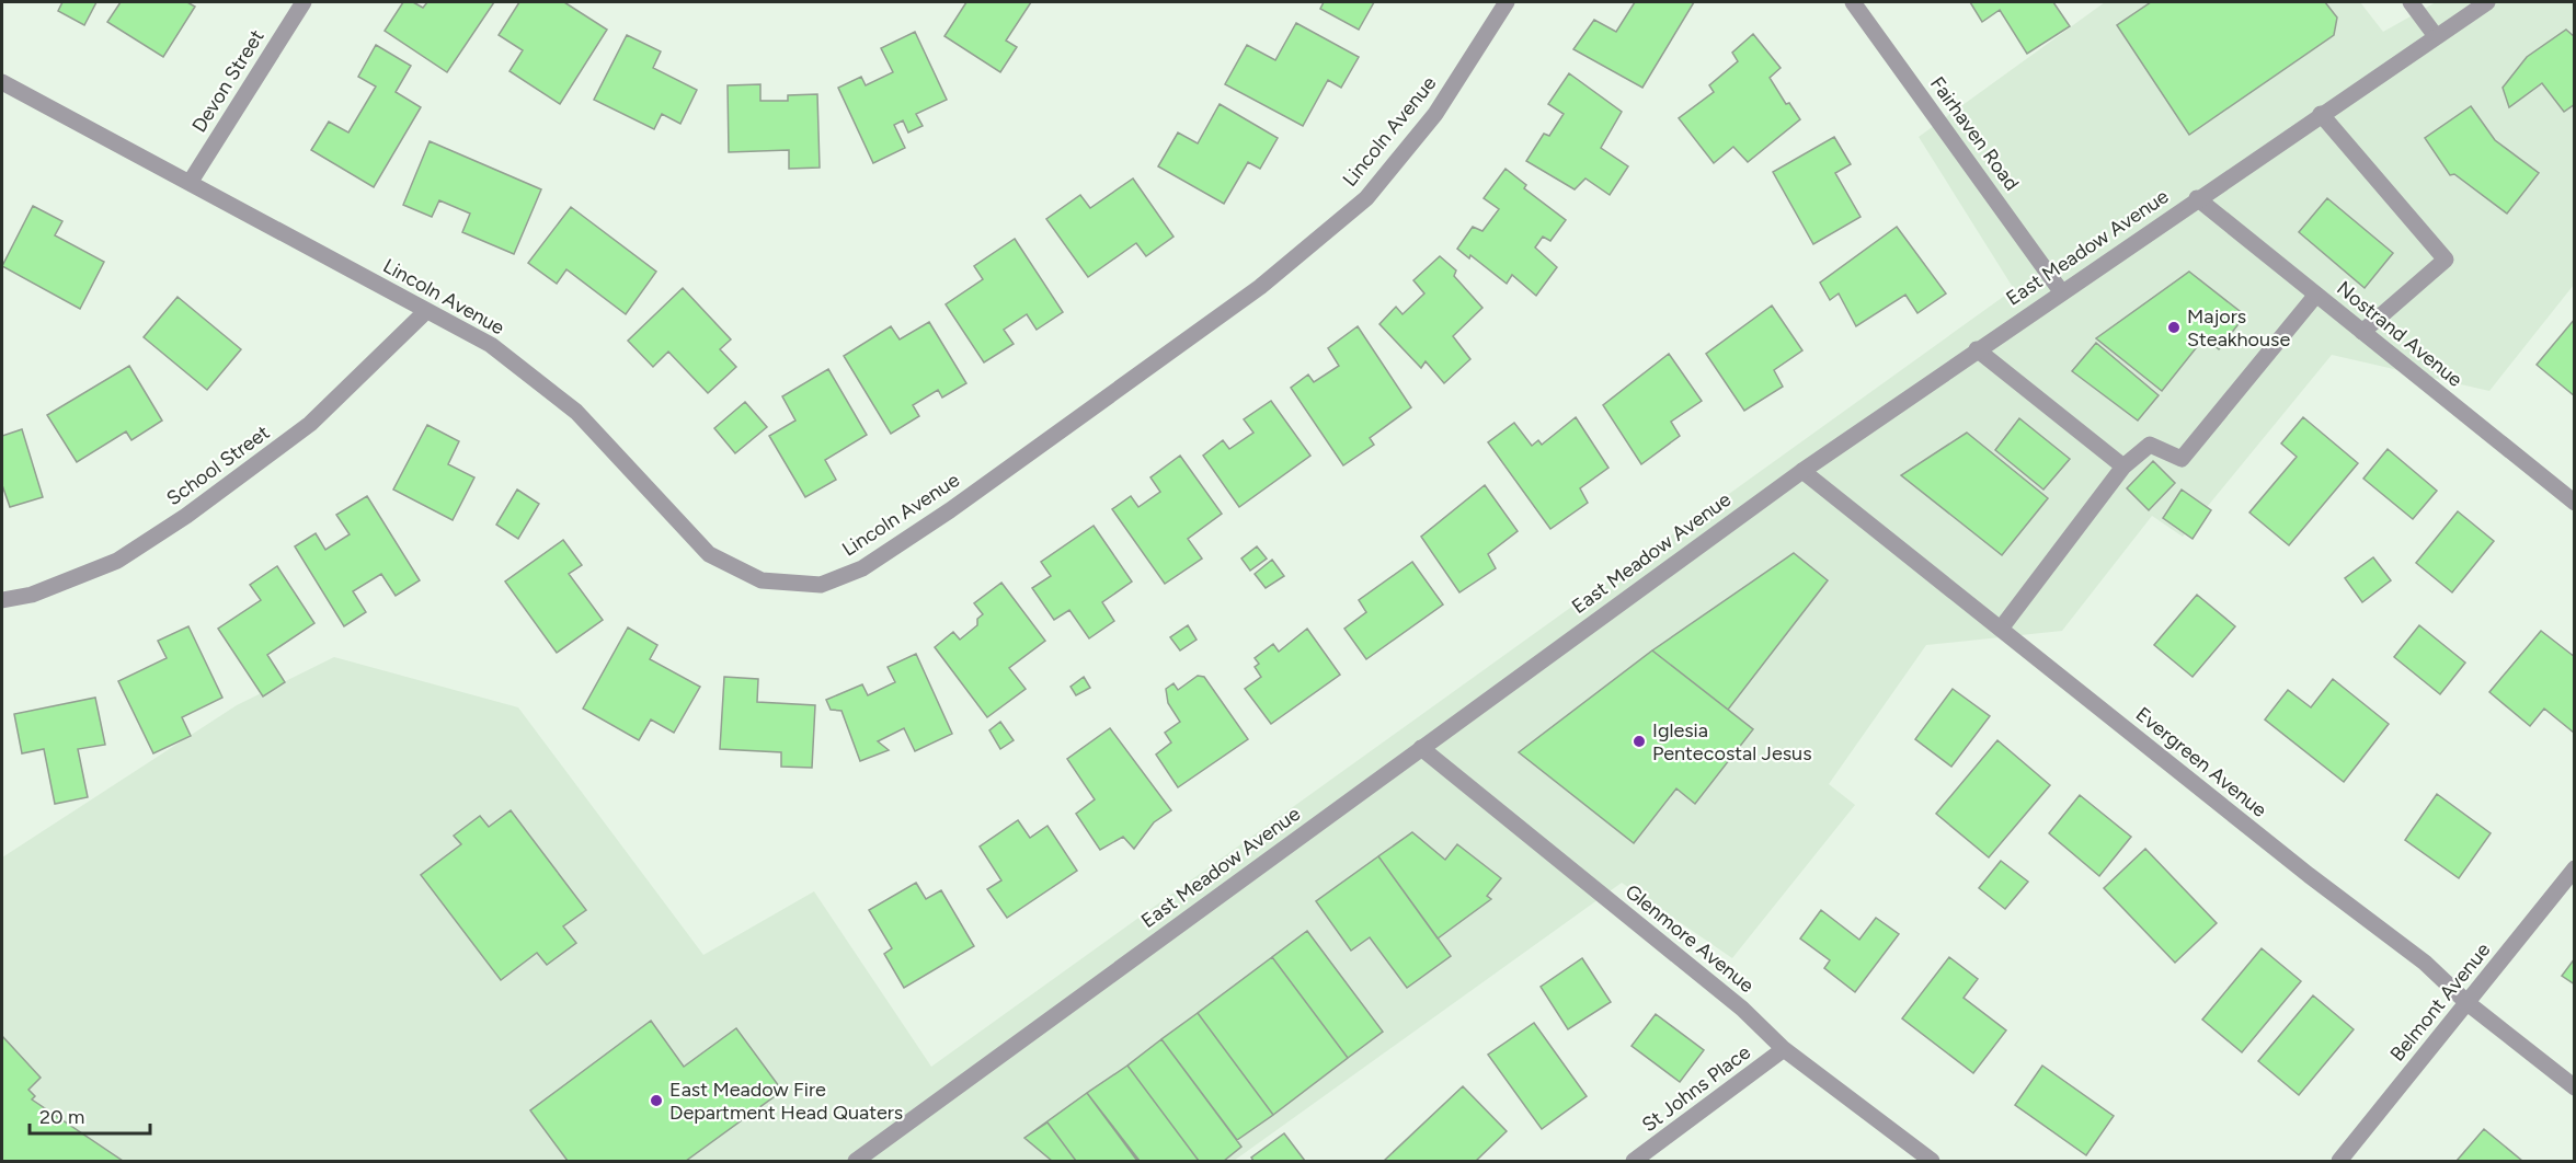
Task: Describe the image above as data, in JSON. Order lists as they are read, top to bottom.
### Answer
{
  "streets": {
    "street": [
      "Devon Street",
      "Lincoln Avenue",
      "Fairhaven Road",
      "East Meadow Avenue",
      "Nostrand Avenue",
      "School Street",
      "Evergreen Avenue",
      "Glenmore Avenue",
      "Belmont Avenue",
      "St Johns Place"
    ]
  },
  "crossings": [
    ["Devon Street", "Lincoln Avenue"],
    ["Lincoln Avenue", "School Street"],
    ["Fairhaven Road", "East Meadow Avenue"],
    ["East Meadow Avenue", "Nostrand Avenue"],
    ["East Meadow Avenue", "Evergreen Avenue"],
    ["East Meadow Avenue", "Glenmore Avenue"],
    ["Evergreen Avenue", "Belmont Avenue"],
    ["Glenmore Avenue", "St Johns Place"]
  ],
  "places": ["Majors Steakhouse", "Iglesia Pentecostal Jesus", "East Meadow Fire Department Head Quaters"],
  "scale_bar": "20 m"
}
